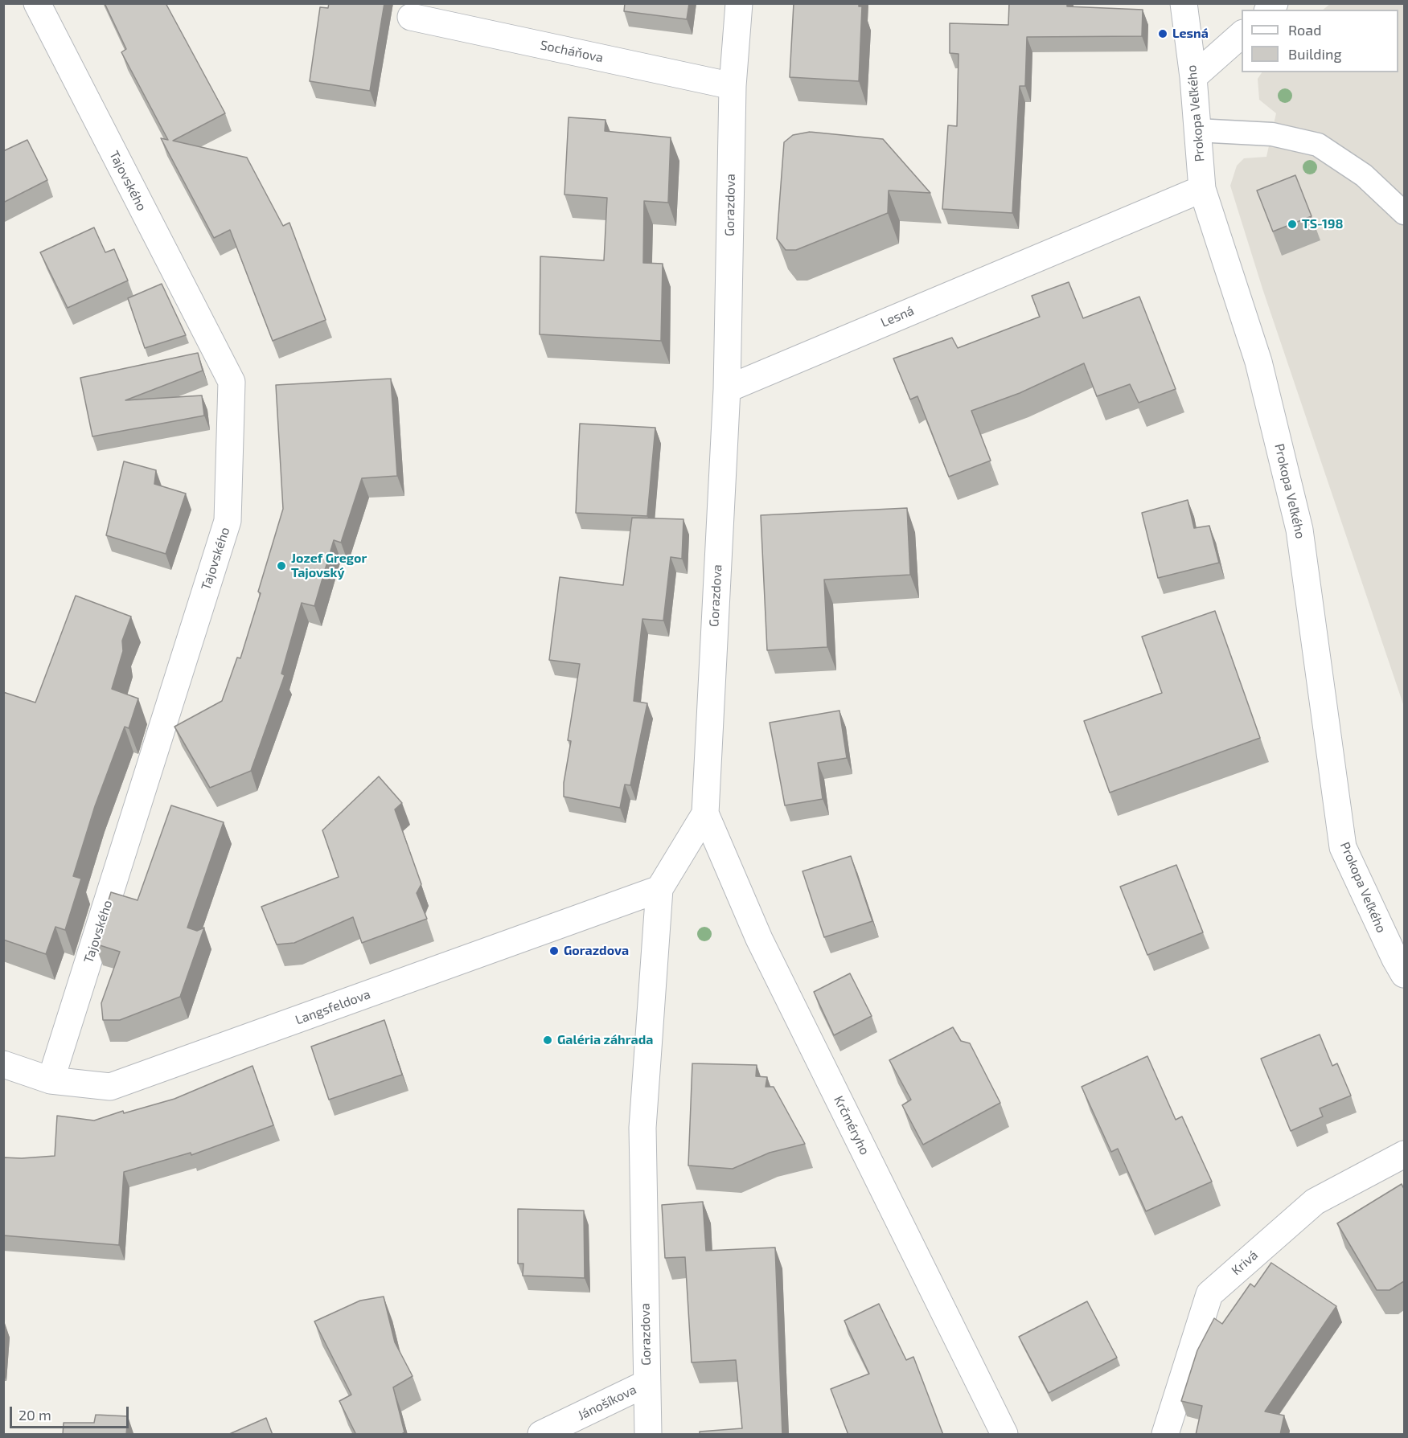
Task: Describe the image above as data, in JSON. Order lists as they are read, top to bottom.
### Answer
{
  "streets": {
    "street": [
      "Socháňova",
      "Prokopa Veľkého",
      "Tajovského",
      "Gorazdova",
      "Lesná",
      "Langsfeldova",
      "Krčméryho",
      "Krivá",
      "Jánošíkova"
    ]
  },
  "crossings": [
    ["Socháňova", "Gorazdova"],
    ["Prokopa Veľkého", "Lesná"],
    ["Tajovského", "Langsfeldova"],
    ["Gorazdova", "Lesná"],
    ["Gorazdova", "Langsfeldova"],
    ["Gorazdova", "Krčméryho"],
    ["Gorazdova", "Jánošíkova"]
  ],
  "places": [
    "Lesná",
    "TS-198",
    "Jozef Gregor Tajovský",
    "Gorazdova",
    "Galéria záhrada"
  ],
  "legend": ["Road", "Building"],
  "scale_bar": "20 m"
}
